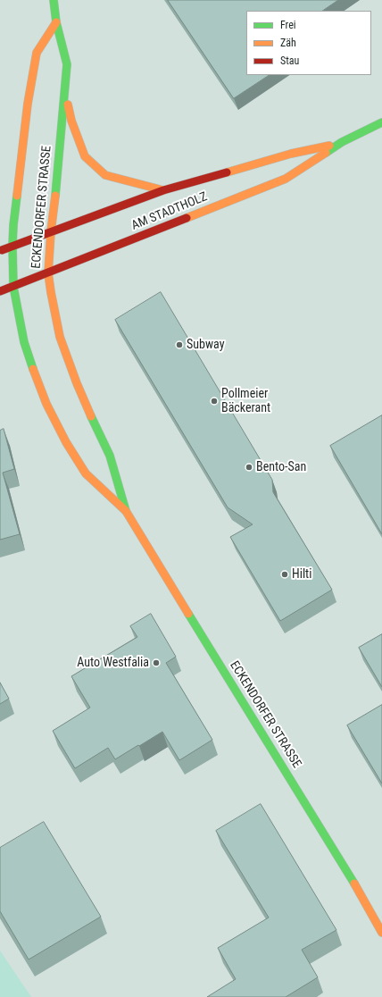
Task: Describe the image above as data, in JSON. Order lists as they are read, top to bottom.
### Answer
{
  "streets": {
    "street": ["ECKENDORFER STRASSE", "AM STADTHOLZ"]
  },
  "crossings": [
    ["ECKENDORFER STRASSE", "AM STADTHOLZ"]
  ],
  "places": [
    "Subway",
    "Pollmeier Bäckerant",
    "Bento-San",
    "Hilti",
    "Auto Westfalia"
  ],
  "legend": ["Frei", "Zäh", "Stau"]
}
